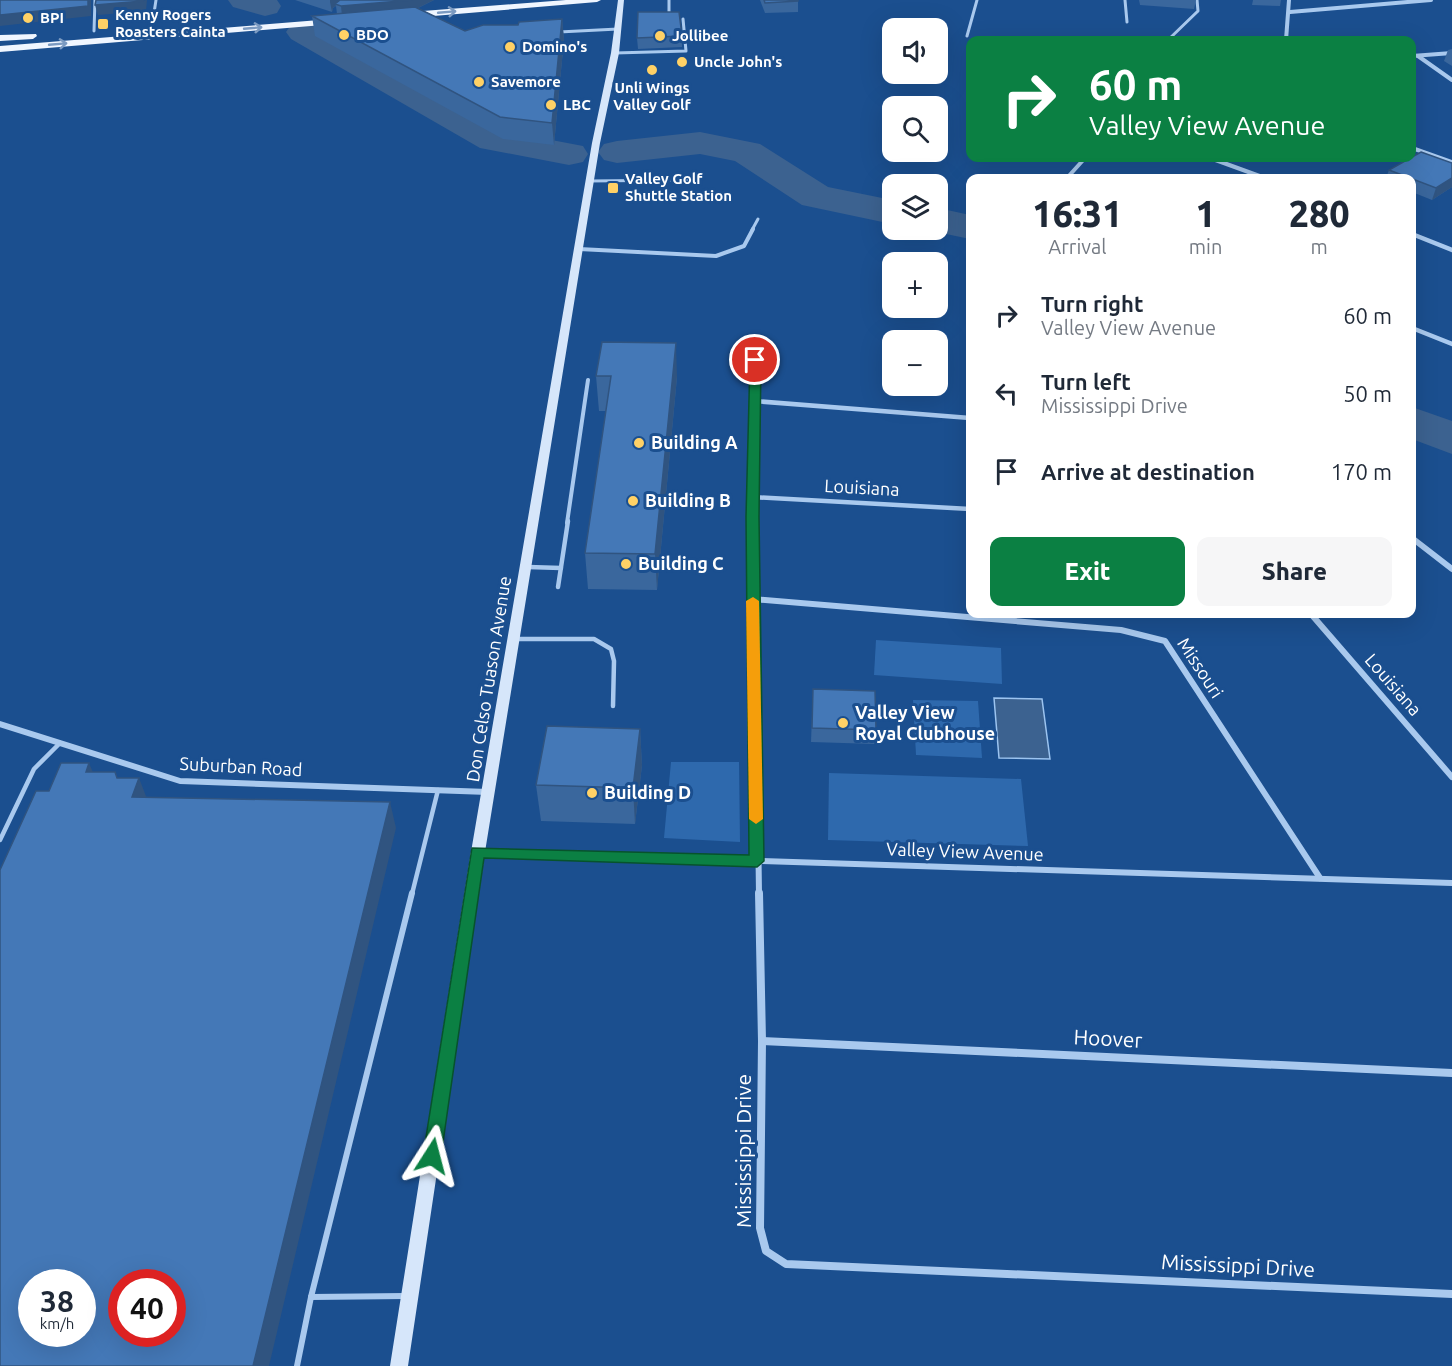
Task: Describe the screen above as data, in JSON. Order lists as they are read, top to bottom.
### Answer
{
  "streets": {
    "street": [
      "Louisiana",
      "Missouri",
      "Don Celso Tuason Avenue",
      "Suburban Road",
      "Valley View Avenue",
      "Hoover",
      "Mississippi Drive"
    ]
  },
  "crossings": [
    ["Louisiana", "Mississippi Drive"],
    ["Missouri", "Valley View Avenue"],
    ["Missouri", "Mississippi Drive"],
    ["Don Celso Tuason Avenue", "Suburban Road"],
    ["Don Celso Tuason Avenue", "Valley View Avenue"],
    ["Valley View Avenue", "Mississippi Drive"],
    ["Hoover", "Mississippi Drive"]
  ],
  "places": {
    "other": [
      "BPI",
      "BDO",
      "Jollibee",
      "Domino's",
      "Uncle John's",
      "Unli Wings Valley Golf",
      "Savemore",
      "LBC",
      "Building A",
      "Building B",
      "Building C",
      "Valley View Royal Clubhouse",
      "Building D"
    ],
    "transit": ["Kenny Rogers Roasters Cainta", "Valley Golf Shuttle Station"]
  },
  "page": {
    "map_buttons": ["+", "−"],
    "turn": ["60 m", "Valley View Avenue"],
    "eta": [
      "16:31",
      "Arrival",
      "1",
      "min",
      "280",
      "m"
    ],
    "list": [
      {
        "name": "Turn right",
        "note": "Valley View Avenue",
        "value": "60 m"
      },
      {
        "name": "Turn left",
        "note": "Mississippi Drive",
        "value": "50 m"
      },
      {
        "name": "Arrive at destination",
        "value": "170 m"
      }
    ],
    "buttons": ["Exit", "Share"],
    "speed": "38 km/h",
    "limit": "40"
  }
}
